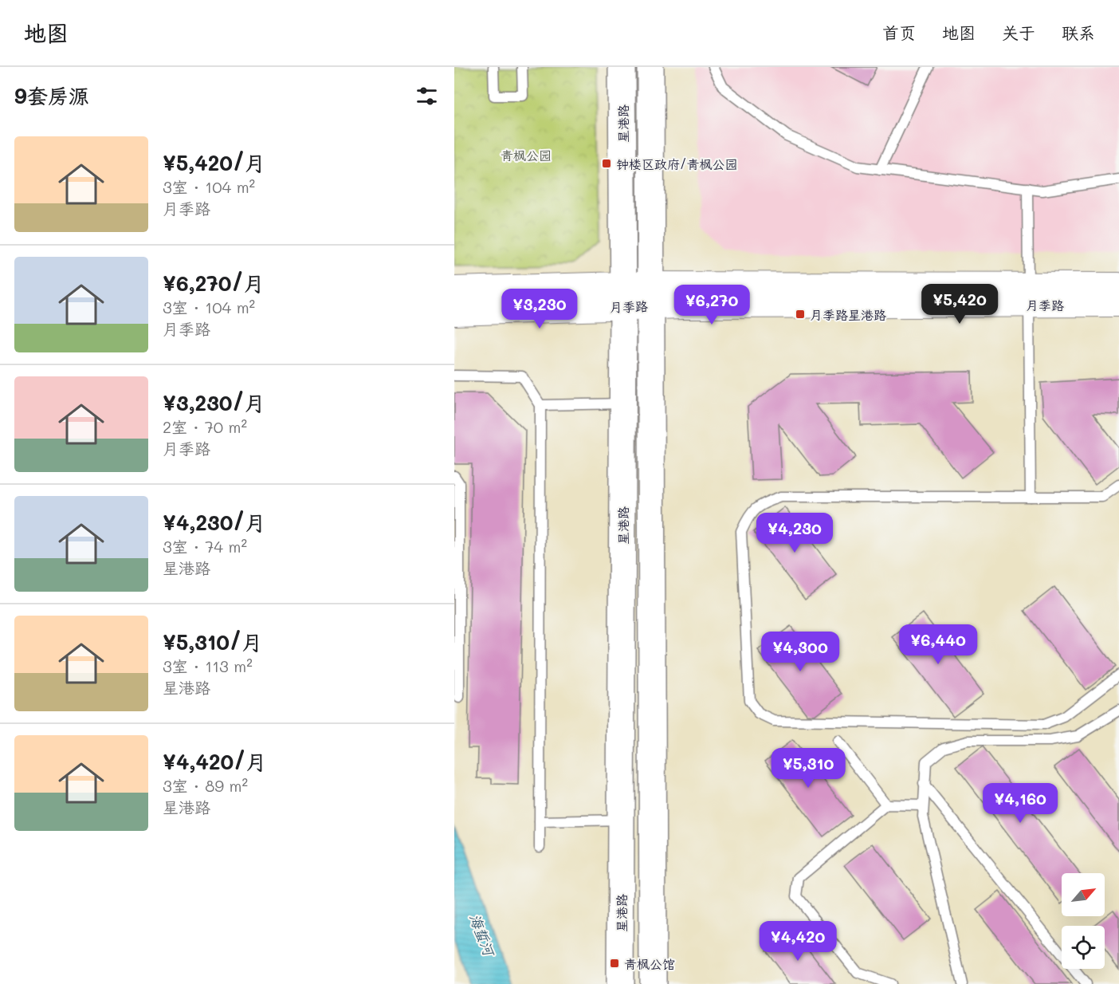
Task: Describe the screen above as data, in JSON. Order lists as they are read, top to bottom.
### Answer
{
  "streets": {
    "main road": ["星港路"],
    "street": ["月季路"]
  },
  "crossings": [
    ["星港路", "月季路"]
  ],
  "water": ["海蜇河"],
  "parks": ["青枫公园"],
  "places": {
    "transit": ["钟楼区政府/青枫公园", "月季路星港路", "青枫公馆"]
  },
  "north": "top right",
  "page": {
    "header": "地图",
    "nav": [
      "首页",
      "地图",
      "关于",
      "联系"
    ],
    "heading": "9套房源",
    "list": [
      {
        "name": "¥5,420/月",
        "note": "3室 · 104 m² · 月季路"
      },
      {
        "name": "¥6,270/月",
        "note": "3室 · 104 m² · 月季路"
      },
      {
        "name": "¥3,230/月",
        "note": "2室 · 70 m² · 月季路"
      },
      {
        "name": "¥4,230/月",
        "note": "3室 · 74 m² · 星港路"
      },
      {
        "name": "¥5,310/月",
        "note": "3室 · 113 m² · 星港路"
      },
      {
        "name": "¥4,420/月",
        "note": "3室 · 89 m² · 星港路"
      }
    ],
    "price": [
      "¥5,420",
      "¥6,270",
      "¥3,230",
      "¥4,230",
      "¥6,440",
      "¥4,300",
      "¥5,310",
      "¥4,160",
      "¥4,420"
    ]
  }
}
